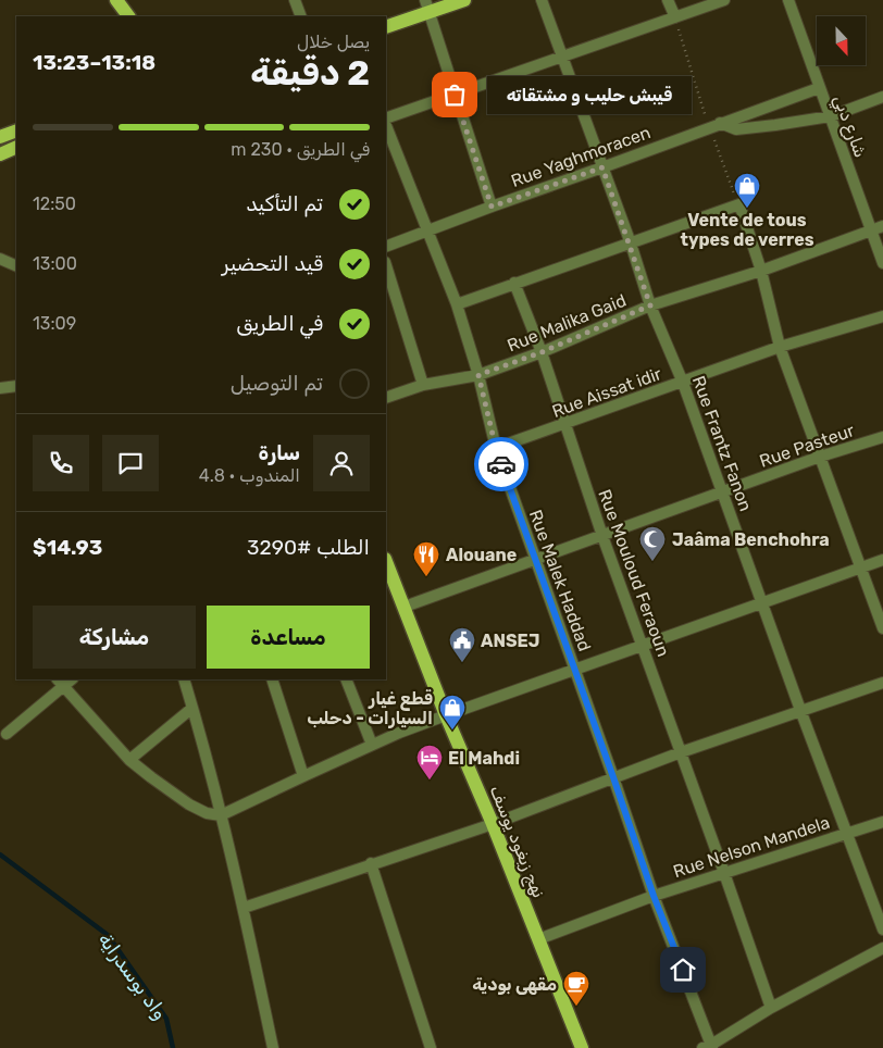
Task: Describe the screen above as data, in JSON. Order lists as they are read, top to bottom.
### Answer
{
  "streets": {
    "main road": ["نهج زيغود يوسف"],
    "street": [
      "شارع دبي",
      "Rue Yaghmoracen",
      "Rue Malika Gaid",
      "Rue Aissat idir",
      "Rue Frantz Fanon",
      "Rue Pasteur",
      "Rue Mouloud Feraoun",
      "Rue Malek Haddad",
      "Rue Nelson Mandela"
    ]
  },
  "crossings": [
    ["شارع دبي", "Rue Yaghmoracen"],
    ["شارع دبي", "Rue Malika Gaid"],
    ["Rue Yaghmoracen", "Rue Frantz Fanon"],
    ["Rue Yaghmoracen", "Rue Malek Haddad"],
    ["Rue Malika Gaid", "Rue Frantz Fanon"],
    ["Rue Malika Gaid", "Rue Mouloud Feraoun"],
    ["Rue Malika Gaid", "Rue Malek Haddad"],
    ["Rue Aissat idir", "Rue Frantz Fanon"],
    ["Rue Aissat idir", "Rue Mouloud Feraoun"],
    ["Rue Aissat idir", "Rue Malek Haddad"],
    ["Rue Frantz Fanon", "Rue Pasteur"],
    ["Rue Frantz Fanon", "Rue Nelson Mandela"],
    ["Rue Pasteur", "Rue Mouloud Feraoun"],
    ["Rue Pasteur", "Rue Malek Haddad"],
    ["Rue Pasteur", "نهج زيغود يوسف"],
    ["Rue Mouloud Feraoun", "Rue Nelson Mandela"],
    ["Rue Malek Haddad", "Rue Nelson Mandela"],
    ["نهج زيغود يوسف", "Rue Nelson Mandela"]
  ],
  "water": ["واد بوسدراية"],
  "places": {
    "other": ["قيبش حليب و مشتقاته"],
    "shop": ["Vente de tous types de verres", "قطع غيار السيارات - دحلب"],
    "mosque": ["Jaâma Benchohra"],
    "restaurant": ["Alouane"],
    "public building": ["ANSEJ"],
    "hotel": ["El Mahdi"],
    "cafe": ["مقهى بودية"]
  },
  "north": "bottom",
  "page": {
    "heading": ["2 دقيقة", "يصل خلال", "13:18–13:23"],
    "panel": [
      "سارة",
      "المندوب · 4.8",
      "الطلب #3290",
      "$14.93"
    ],
    "bubble": "قيبش حليب و مشتقاته",
    "bar": "في الطريق · 230 m",
    "list": [
      ["تم التأكيد", "12:50"],
      ["قيد التحضير", "13:00"],
      ["في الطريق", "13:09"],
      "تم التوصيل"
    ],
    "buttons": ["مساعدة", "مشاركة"]
  }
}
